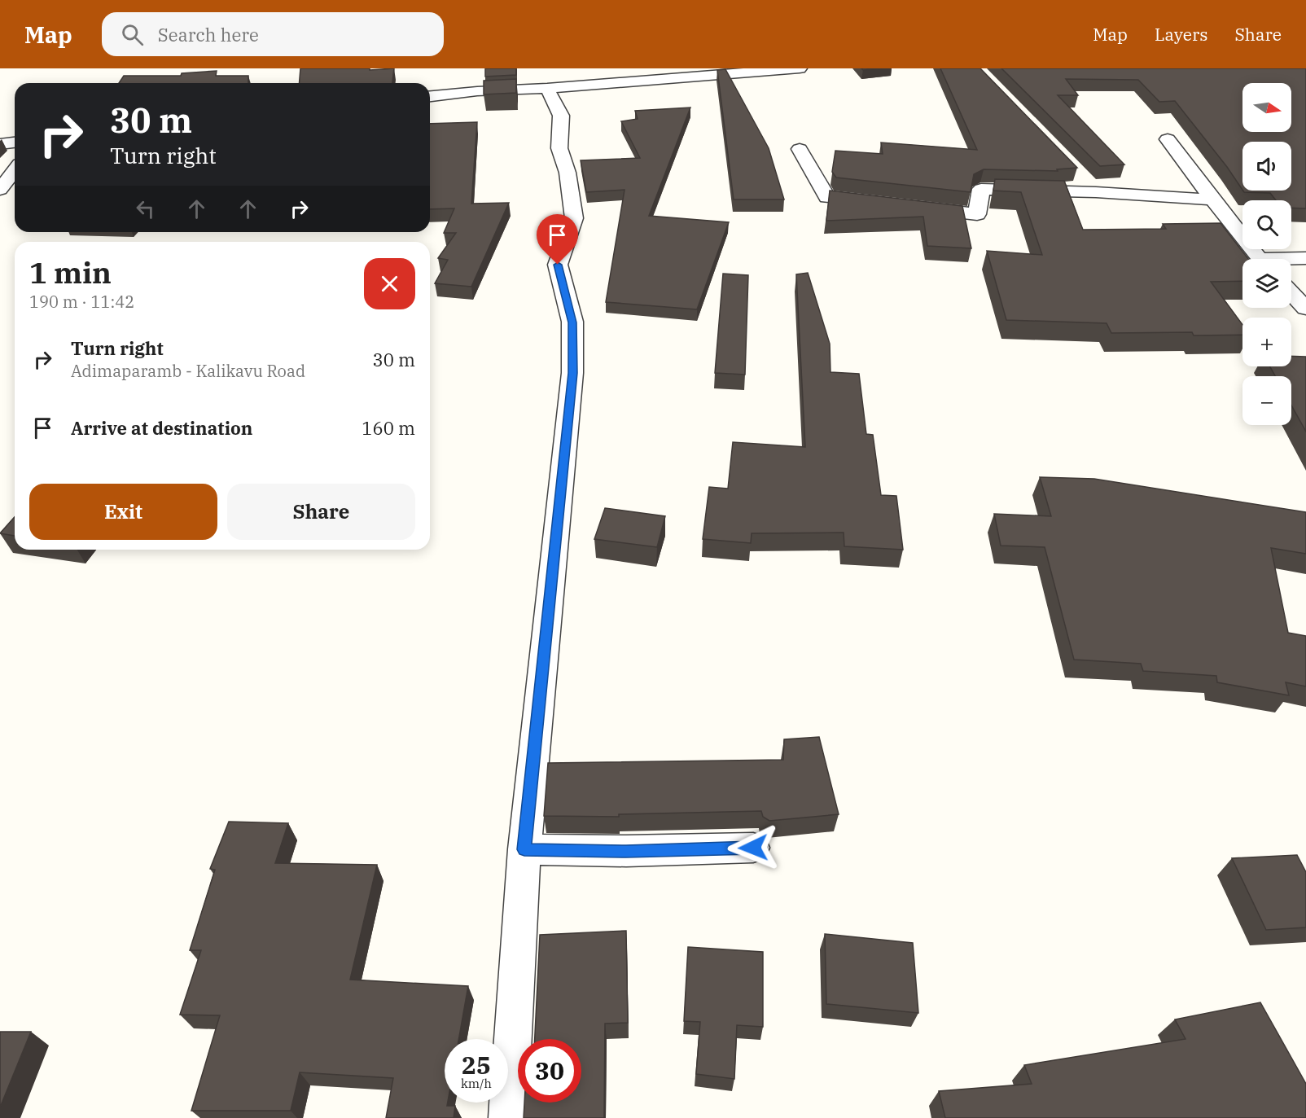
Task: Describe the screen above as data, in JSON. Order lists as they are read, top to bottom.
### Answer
{
  "north": "right",
  "page": {
    "header": "Map",
    "search": "Search here",
    "nav": ["Map", "Layers", "Share"],
    "map_buttons": ["+", "−"],
    "turn": ["30 m", "Turn right"],
    "heading": ["1 min", "190 m · 11:42"],
    "list": [
      {
        "name": "Turn right",
        "note": "Adimaparamb - Kalikavu Road",
        "value": "30 m"
      },
      {
        "name": "Arrive at destination",
        "value": "160 m"
      }
    ],
    "buttons": ["Exit", "Share"],
    "speed": "25 km/h",
    "limit": "30"
  }
}
